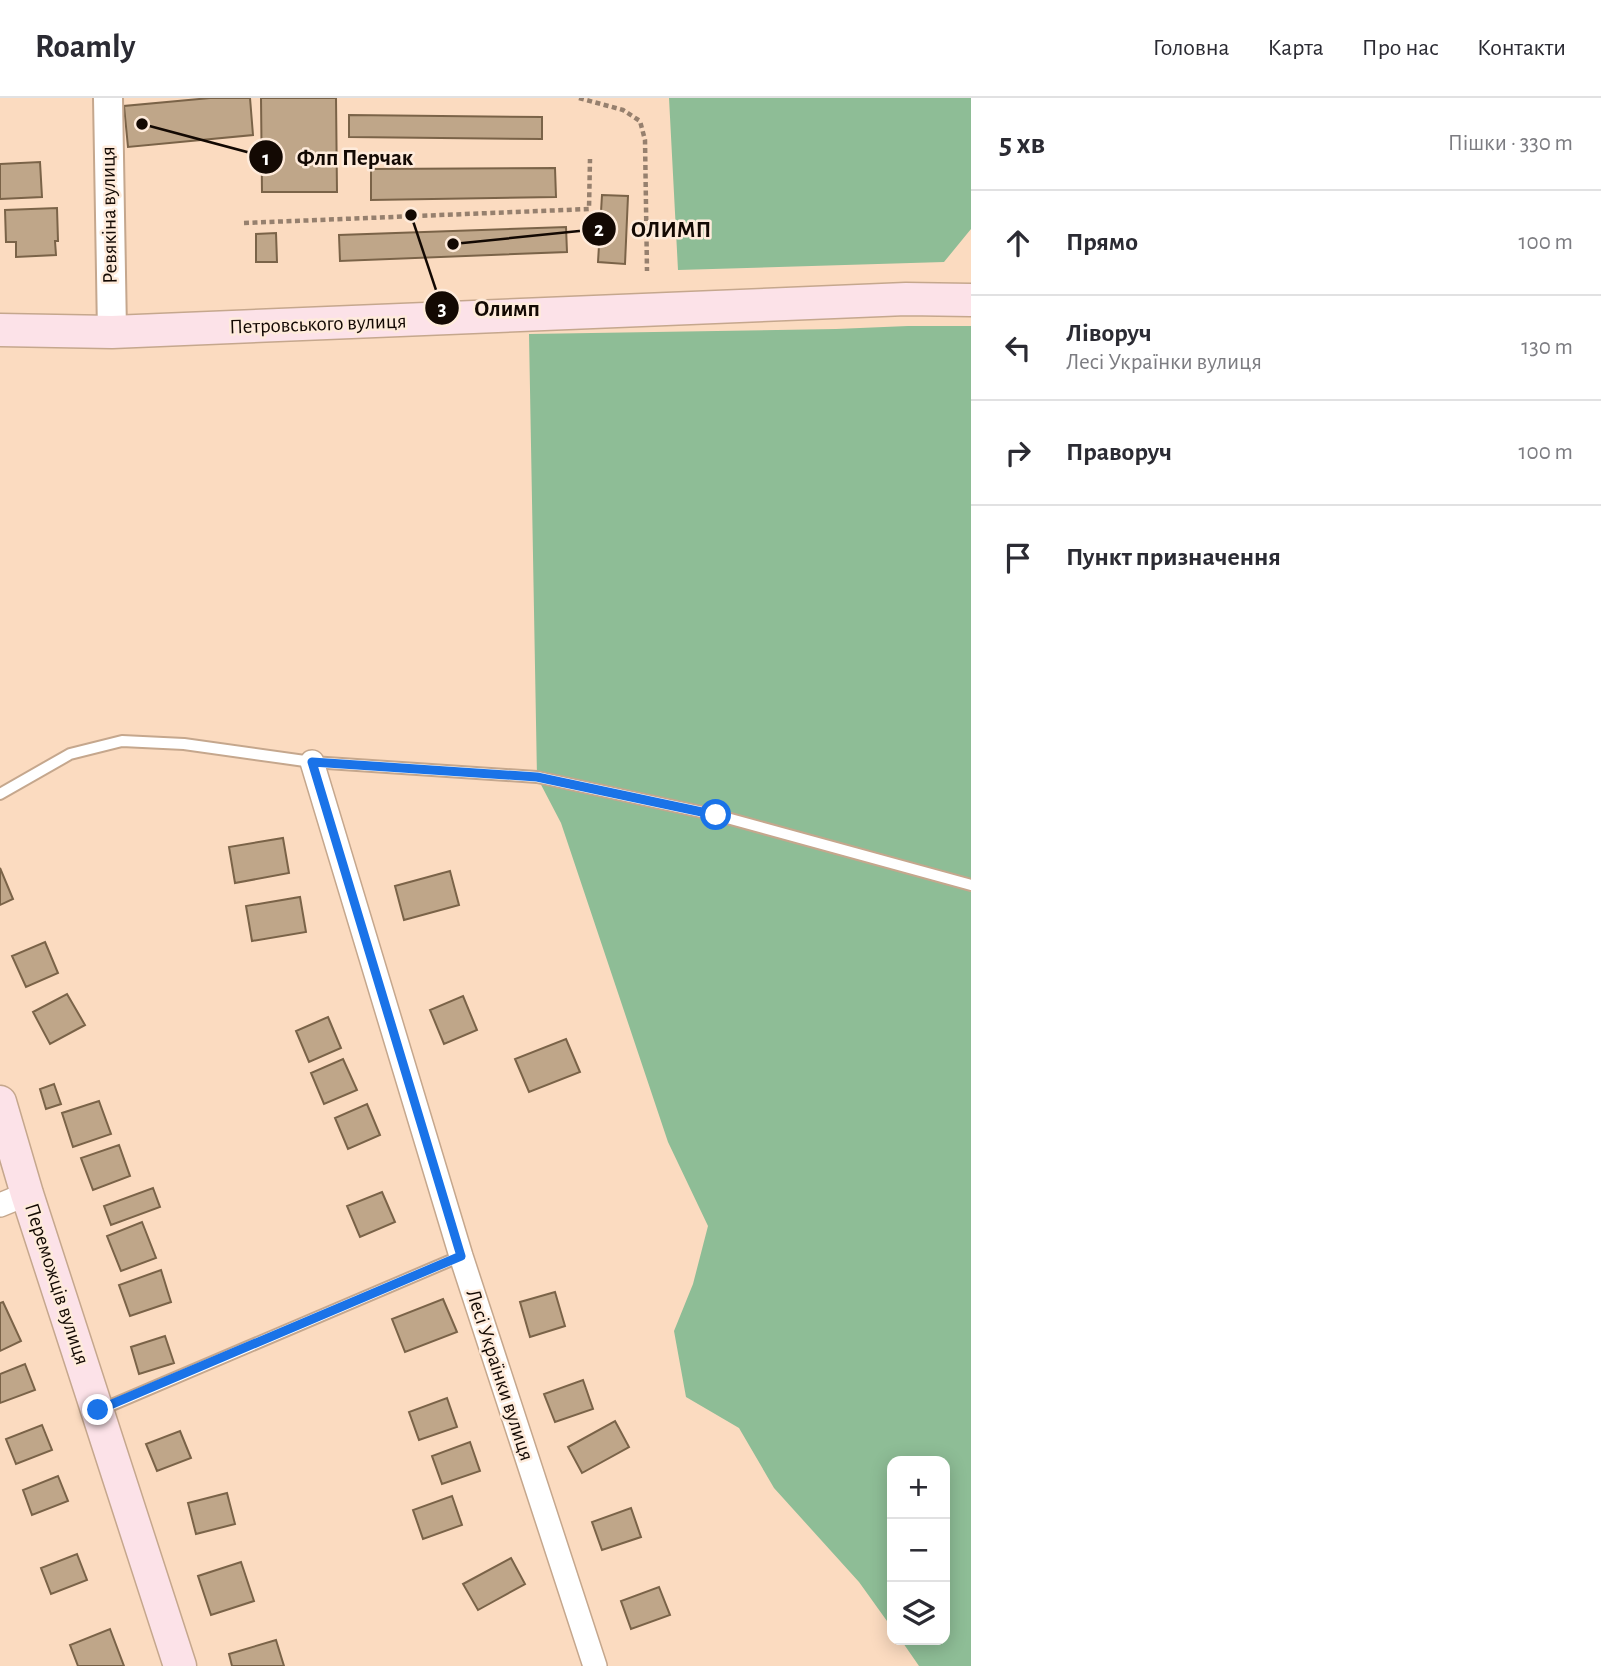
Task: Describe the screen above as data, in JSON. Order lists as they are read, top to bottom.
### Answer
{
  "streets": {
    "main road": ["Петровського вулиця", "Переможців вулиця"],
    "street": ["Ревякіна вулиця", "Лесі Українки вулиця"]
  },
  "crossings": [
    ["Ревякіна вулиця", "Петровського вулиця"]
  ],
  "places": ["Флп Перчак", "Олимп", "ОЛИМП"],
  "page": {
    "header": "Roamly",
    "nav": [
      "Головна",
      "Карта",
      "Про нас",
      "Контакти"
    ],
    "heading": ["5 хв", "Пішки · 330 m"],
    "list": [
      ["Прямо", "100 m"],
      ["Ліворуч", "Лесі Українки вулиця", "130 m"],
      ["Праворуч", "100 m"],
      "Пункт призначення"
    ],
    "map_buttons": ["+", "−"]
  }
}
